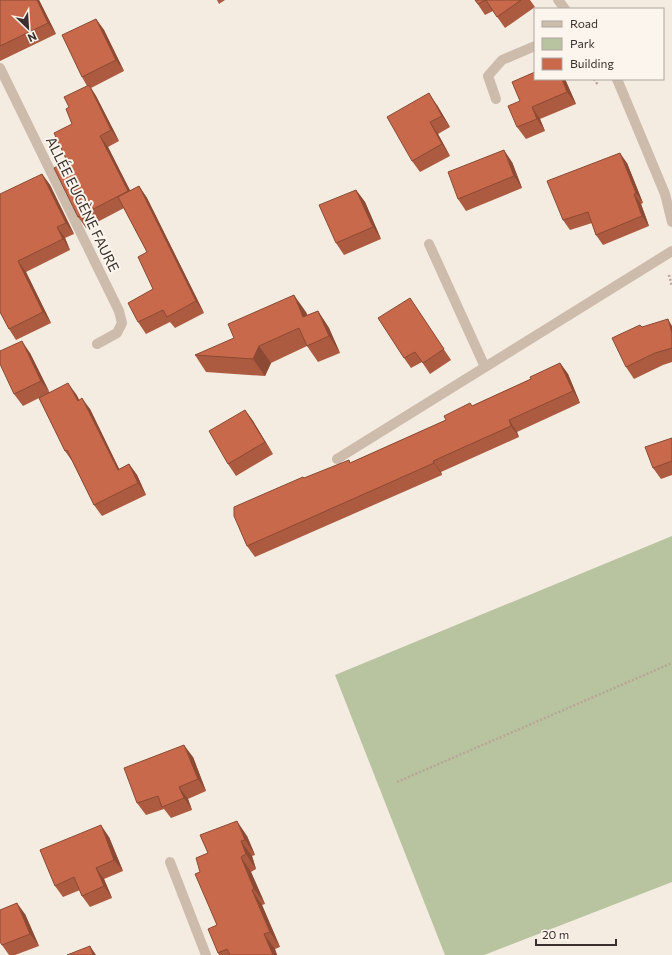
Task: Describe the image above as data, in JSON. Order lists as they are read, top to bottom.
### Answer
{
  "streets": {
    "street": ["ALLÉE EUGÈNE FAURE"]
  },
  "legend": ["Road", "Park", "Building"],
  "scale_bar": "20 m",
  "north": "bottom right"
}
